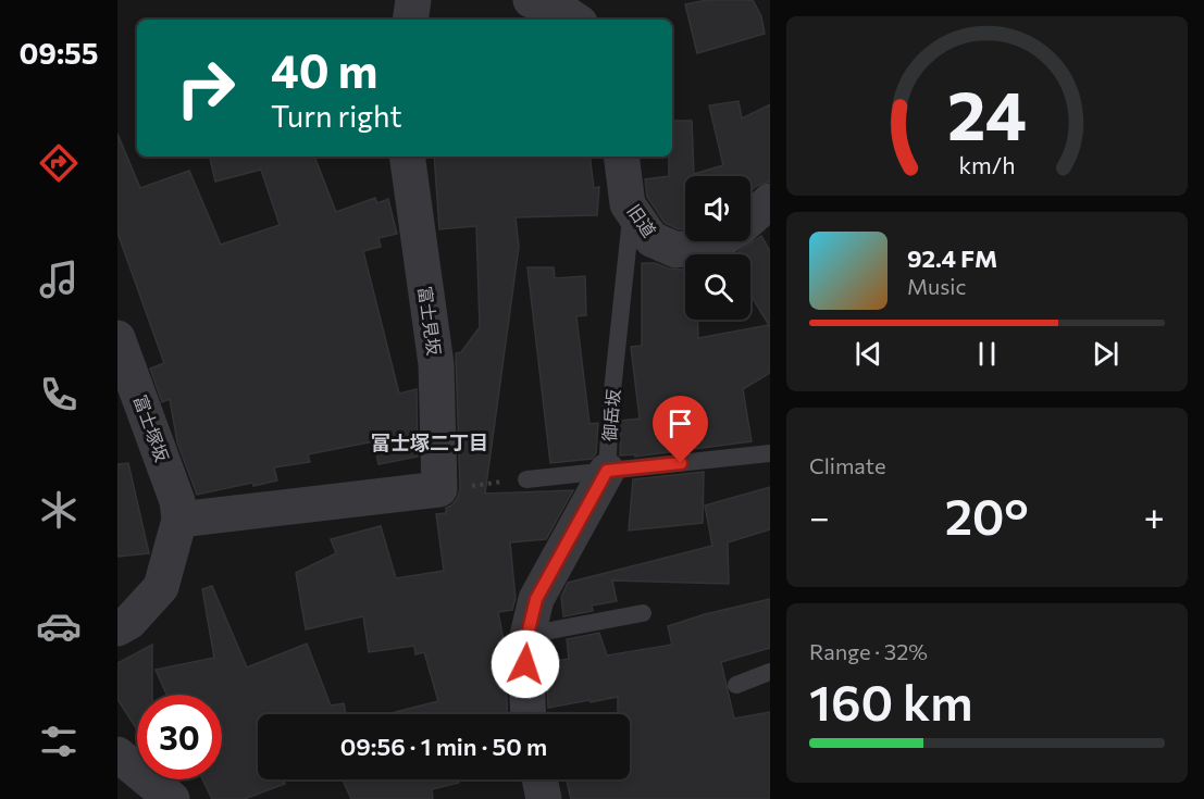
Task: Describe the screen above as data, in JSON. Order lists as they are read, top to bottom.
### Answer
{
  "streets": {
    "street": [
      "旧道",
      "富士見坂",
      "御岳坂",
      "富士塚坂"
    ]
  },
  "crossings": [
    ["旧道", "御岳坂"]
  ],
  "districts": ["富士塚二丁目"],
  "page": {
    "tabs": "09:55",
    "turn": ["40 m", "Turn right"],
    "song": ["92.4 FM", "Music"],
    "tile": [
      "Climate",
      ["Range · 32%", "160 km"]
    ],
    "heat": ["−", "20°", "+"],
    "limit": "30",
    "trip": "09:56 · 1 min · 50 m",
    "gauge": ["24", "km/h"]
  }
}
